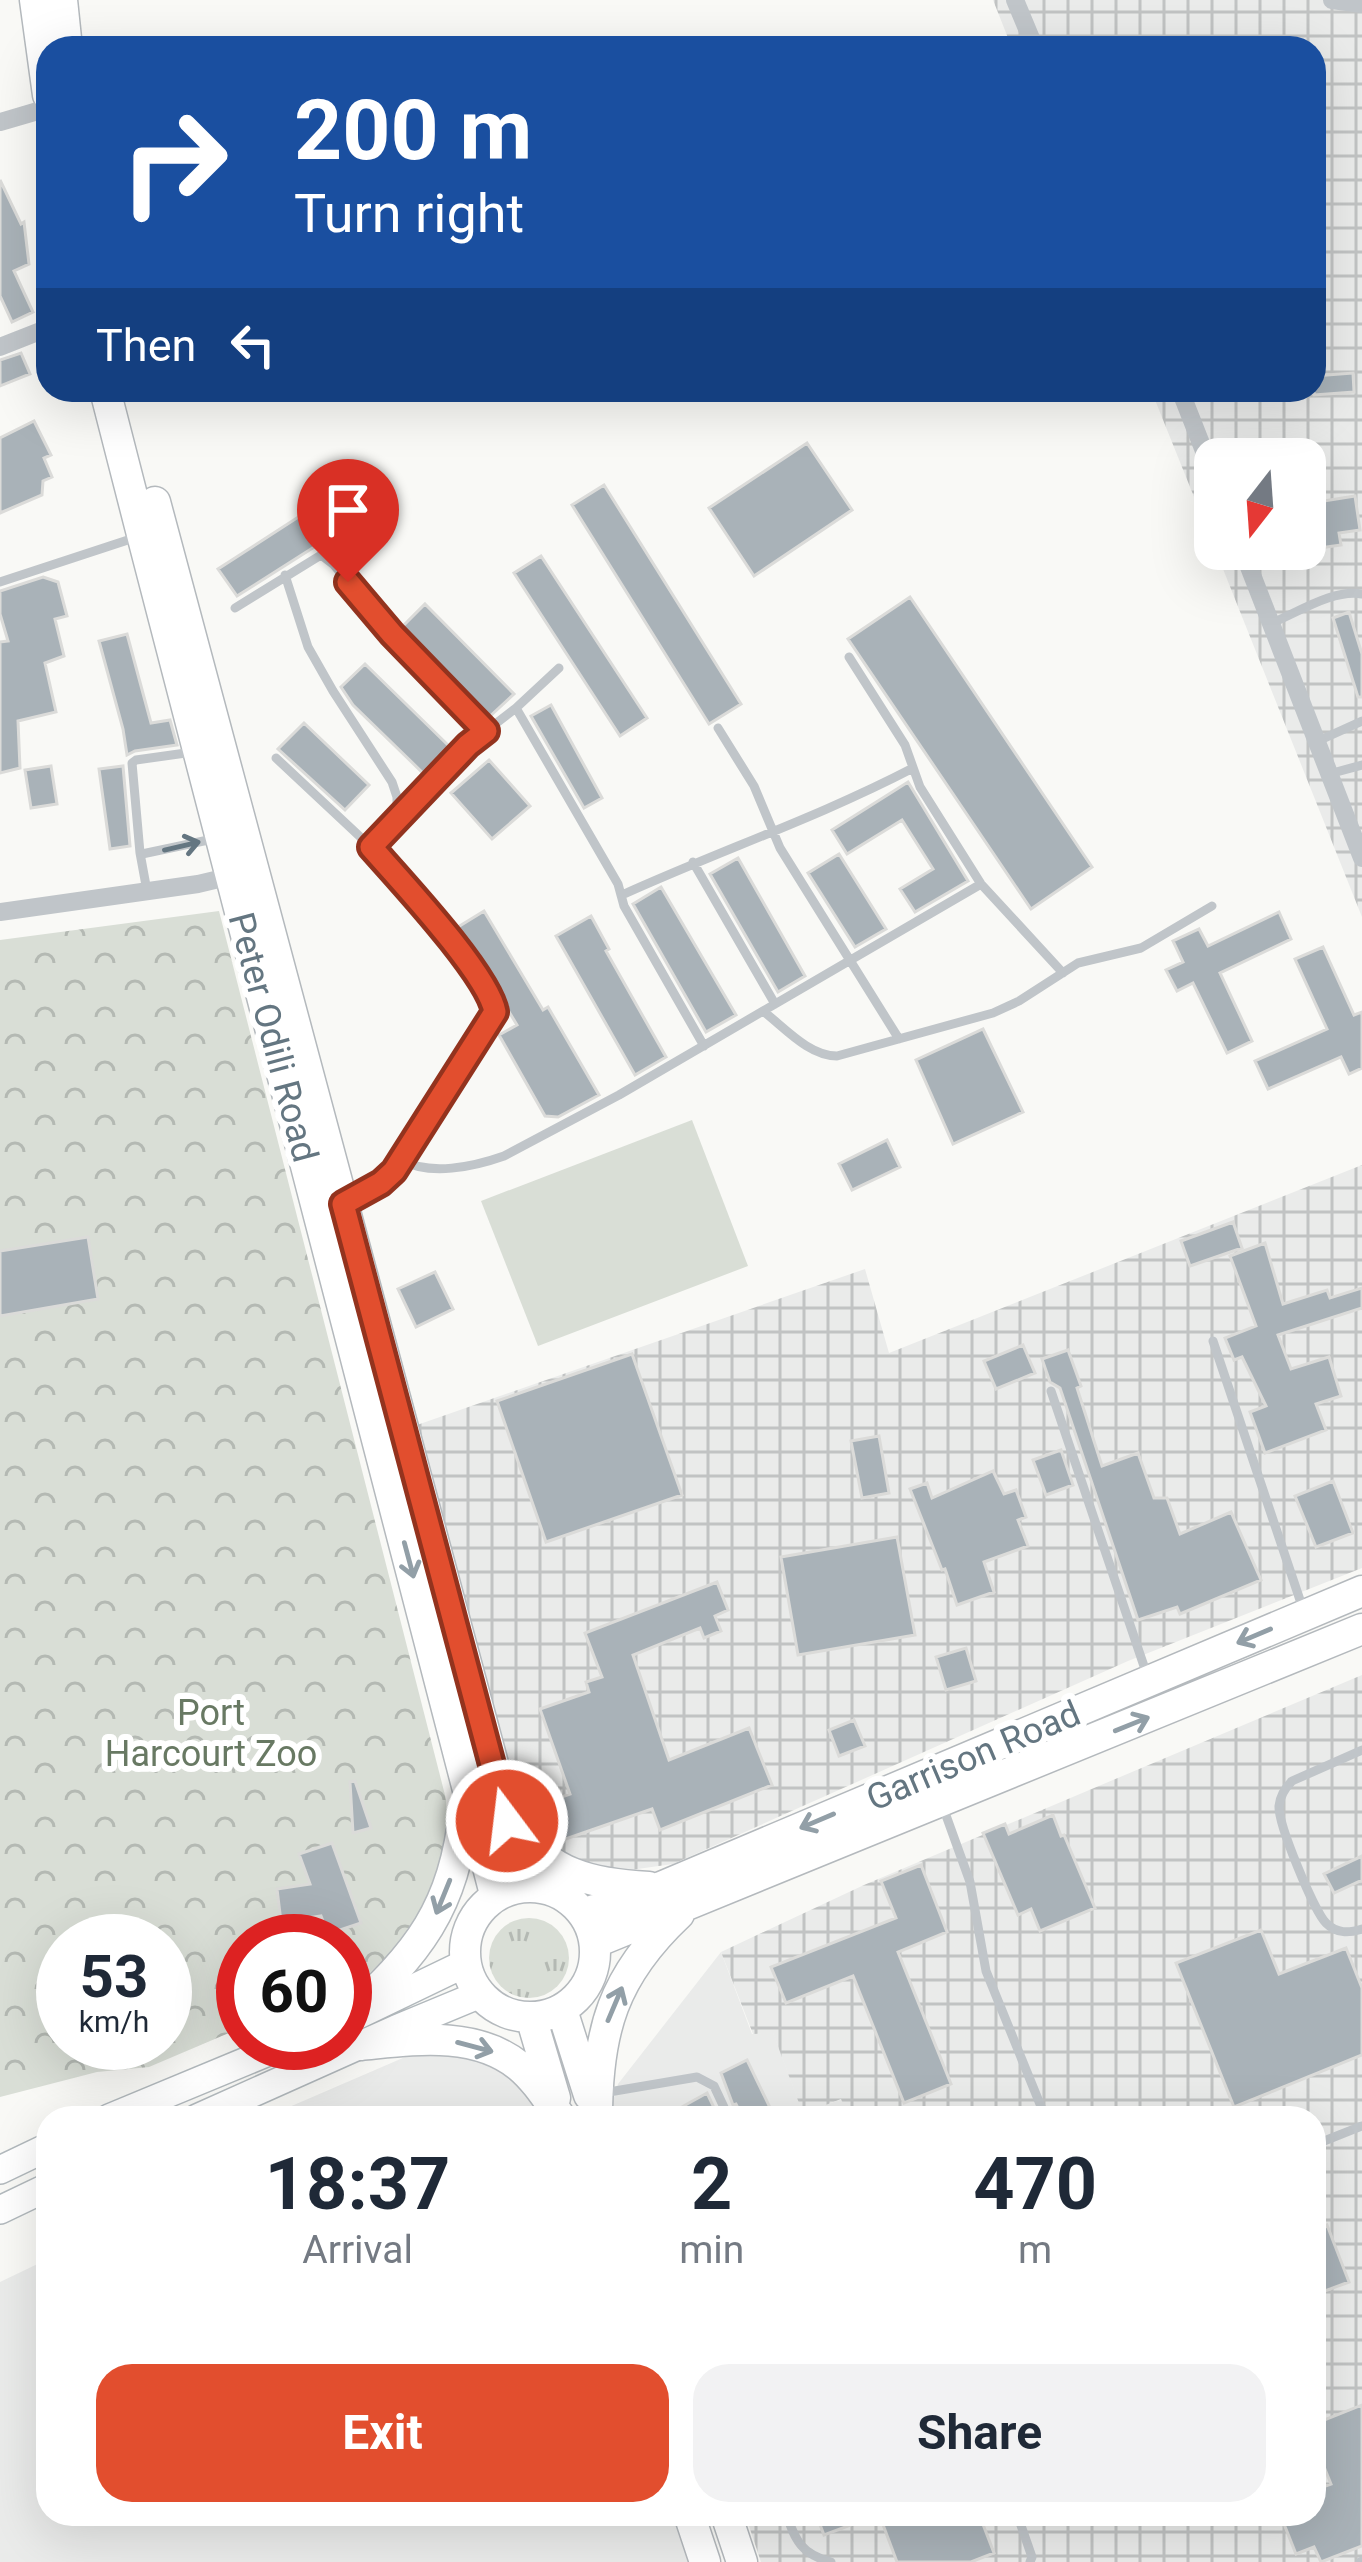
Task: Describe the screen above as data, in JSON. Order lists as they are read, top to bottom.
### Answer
{
  "streets": {
    "main road": ["Peter Odili Road", "Garrison Road"]
  },
  "crossings": [
    ["Peter Odili Road", "Garrison Road"]
  ],
  "parks": ["Port Harcourt Zoo"],
  "north": "bottom",
  "page": {
    "turn": ["200 m", "Turn right"],
    "then": "Then",
    "speed": "53 km/h",
    "limit": "60",
    "eta": [
      "18:37",
      "Arrival",
      "2",
      "min",
      "470",
      "m"
    ],
    "buttons": ["Exit", "Share"]
  }
}
